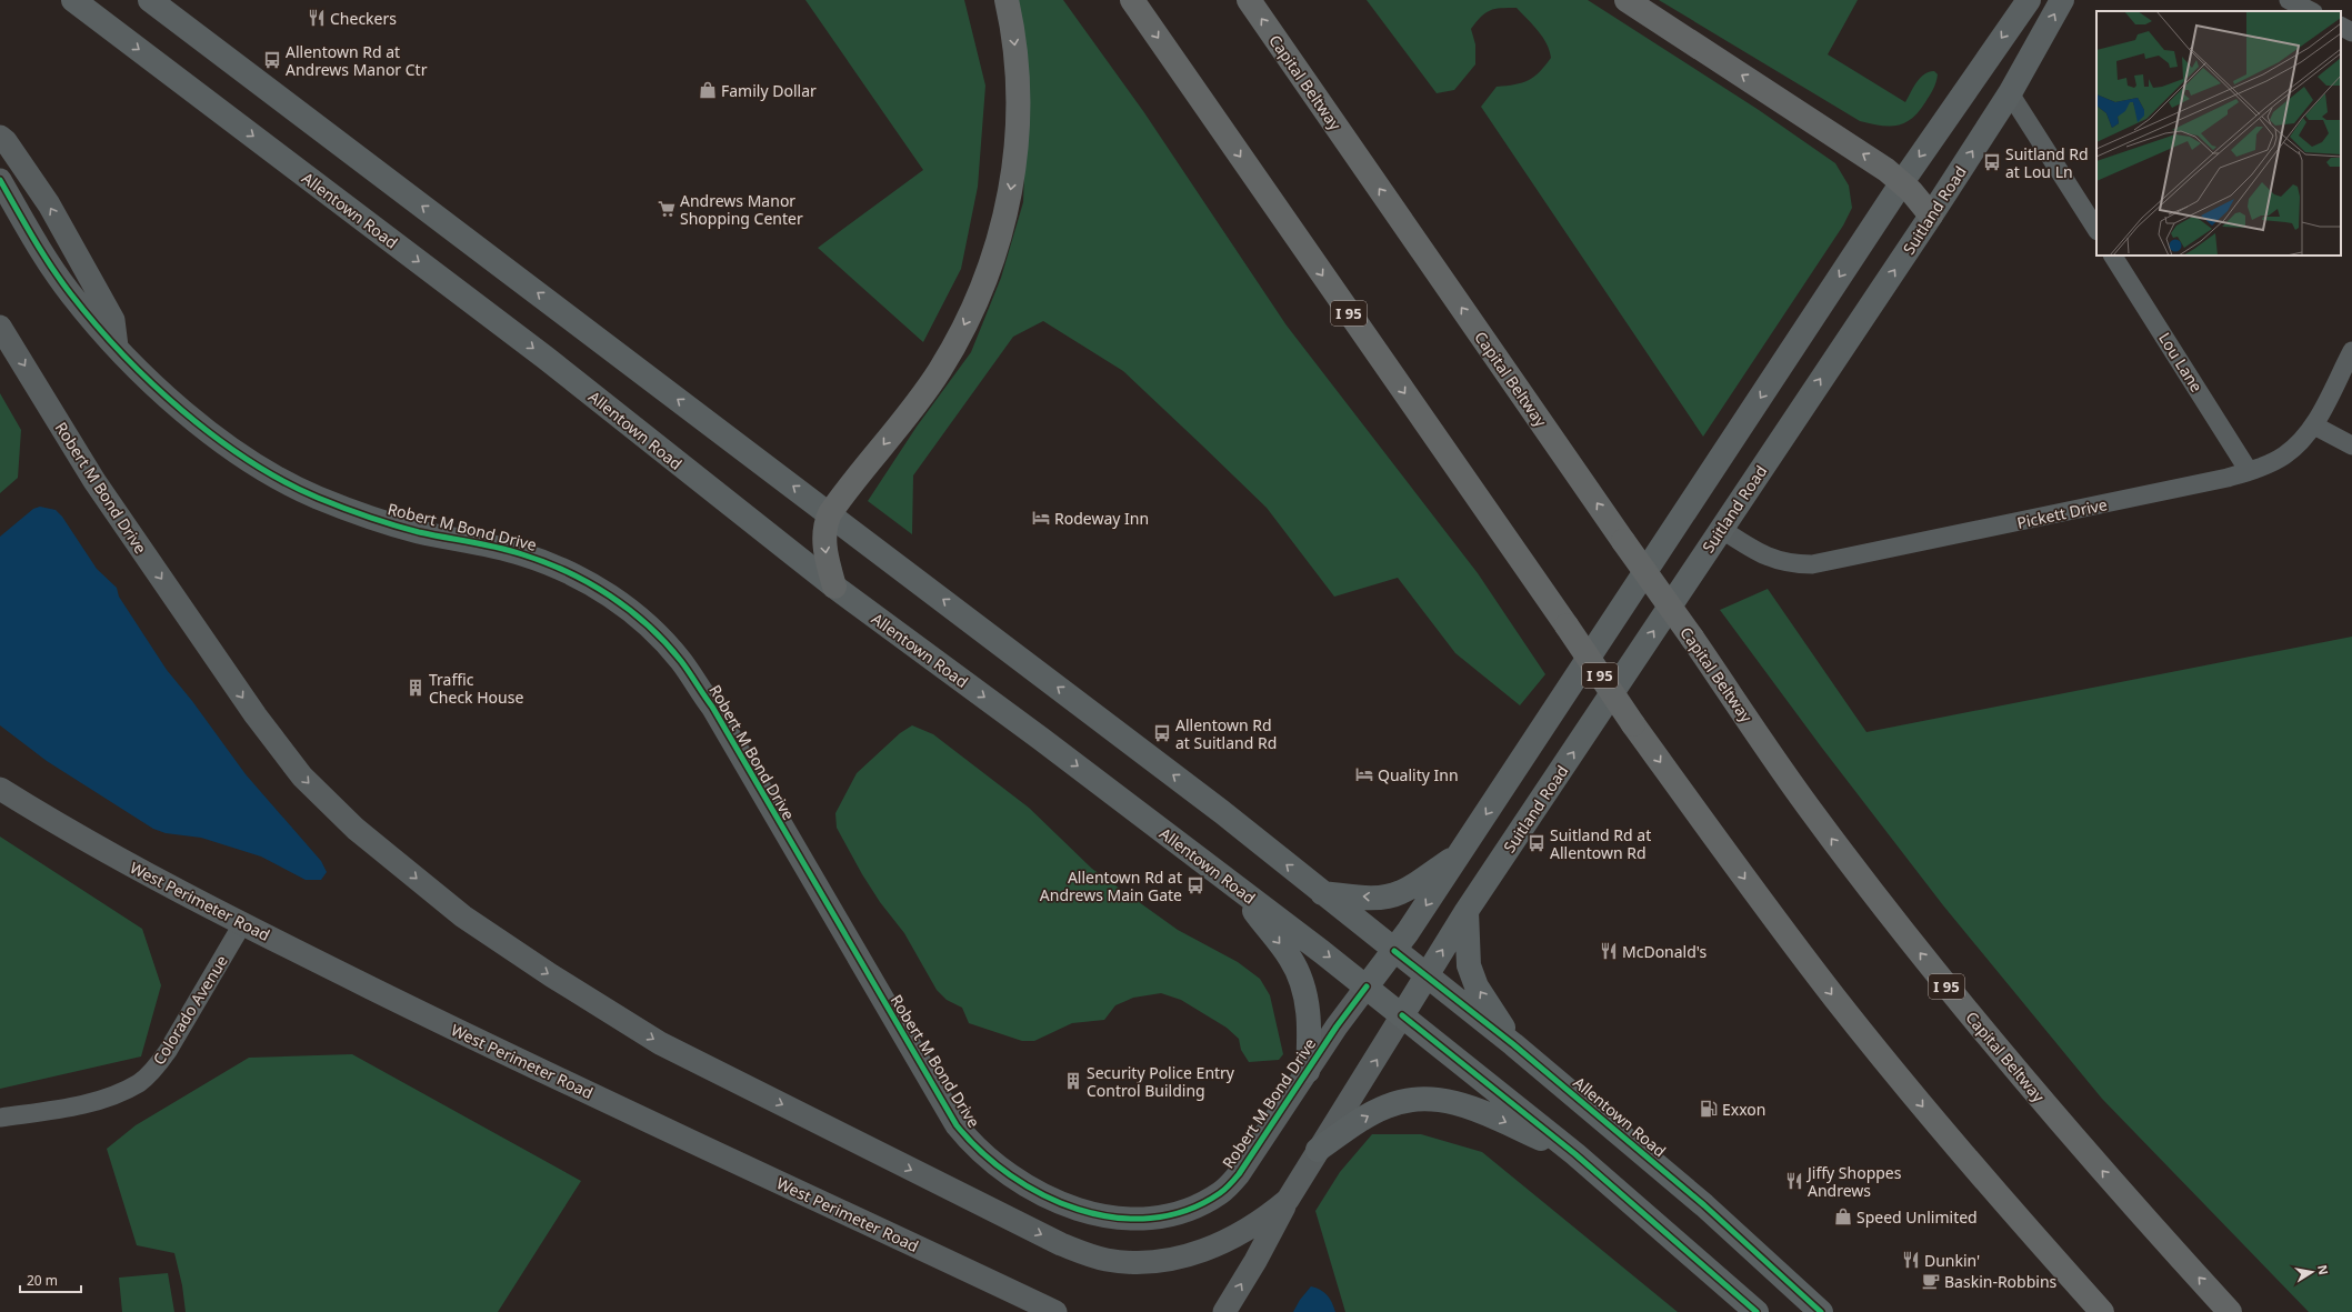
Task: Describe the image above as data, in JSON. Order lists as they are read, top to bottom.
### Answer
{
  "streets": {
    "highway": ["Capital Beltway", "I 95"],
    "main road": ["Allentown Road", "Suitland Road"],
    "street": [
      "Lou Lane",
      "Robert M Bond Drive",
      "Pickett Drive",
      "West Perimeter Road",
      "Colorado Avenue"
    ]
  },
  "crossings": [
    ["Allentown Road", "Suitland Road"],
    ["Allentown Road", "Robert M Bond Drive"],
    ["Suitland Road", "Robert M Bond Drive"],
    ["Suitland Road", "Pickett Drive"],
    ["Lou Lane", "Pickett Drive"],
    ["West Perimeter Road", "Colorado Avenue"]
  ],
  "one_way": ["Robert M Bond Drive"],
  "places": {
    "restaurant": [
      "Checkers",
      "McDonald's",
      "Jiffy Shoppes Andrews",
      "Dunkin'"
    ],
    "bus stop": [
      "Allentown Rd at Andrews Manor Ctr",
      "Suitland Rd at Lou Ln",
      "Allentown Rd at Suitland Rd",
      "Suitland Rd at Allentown Rd",
      "Allentown Rd at Andrews Main Gate"
    ],
    "shop": ["Family Dollar", "Speed Unlimited"],
    "supermarket": ["Andrews Manor Shopping Center"],
    "hotel": ["Rodeway Inn", "Quality Inn"],
    "building": ["Traffic Check House", "Security Police Entry Control Building"],
    "fuel station": ["Exxon"],
    "cafe": ["Baskin-Robbins"]
  },
  "scale_bar": "20 m",
  "north": "right"
}
